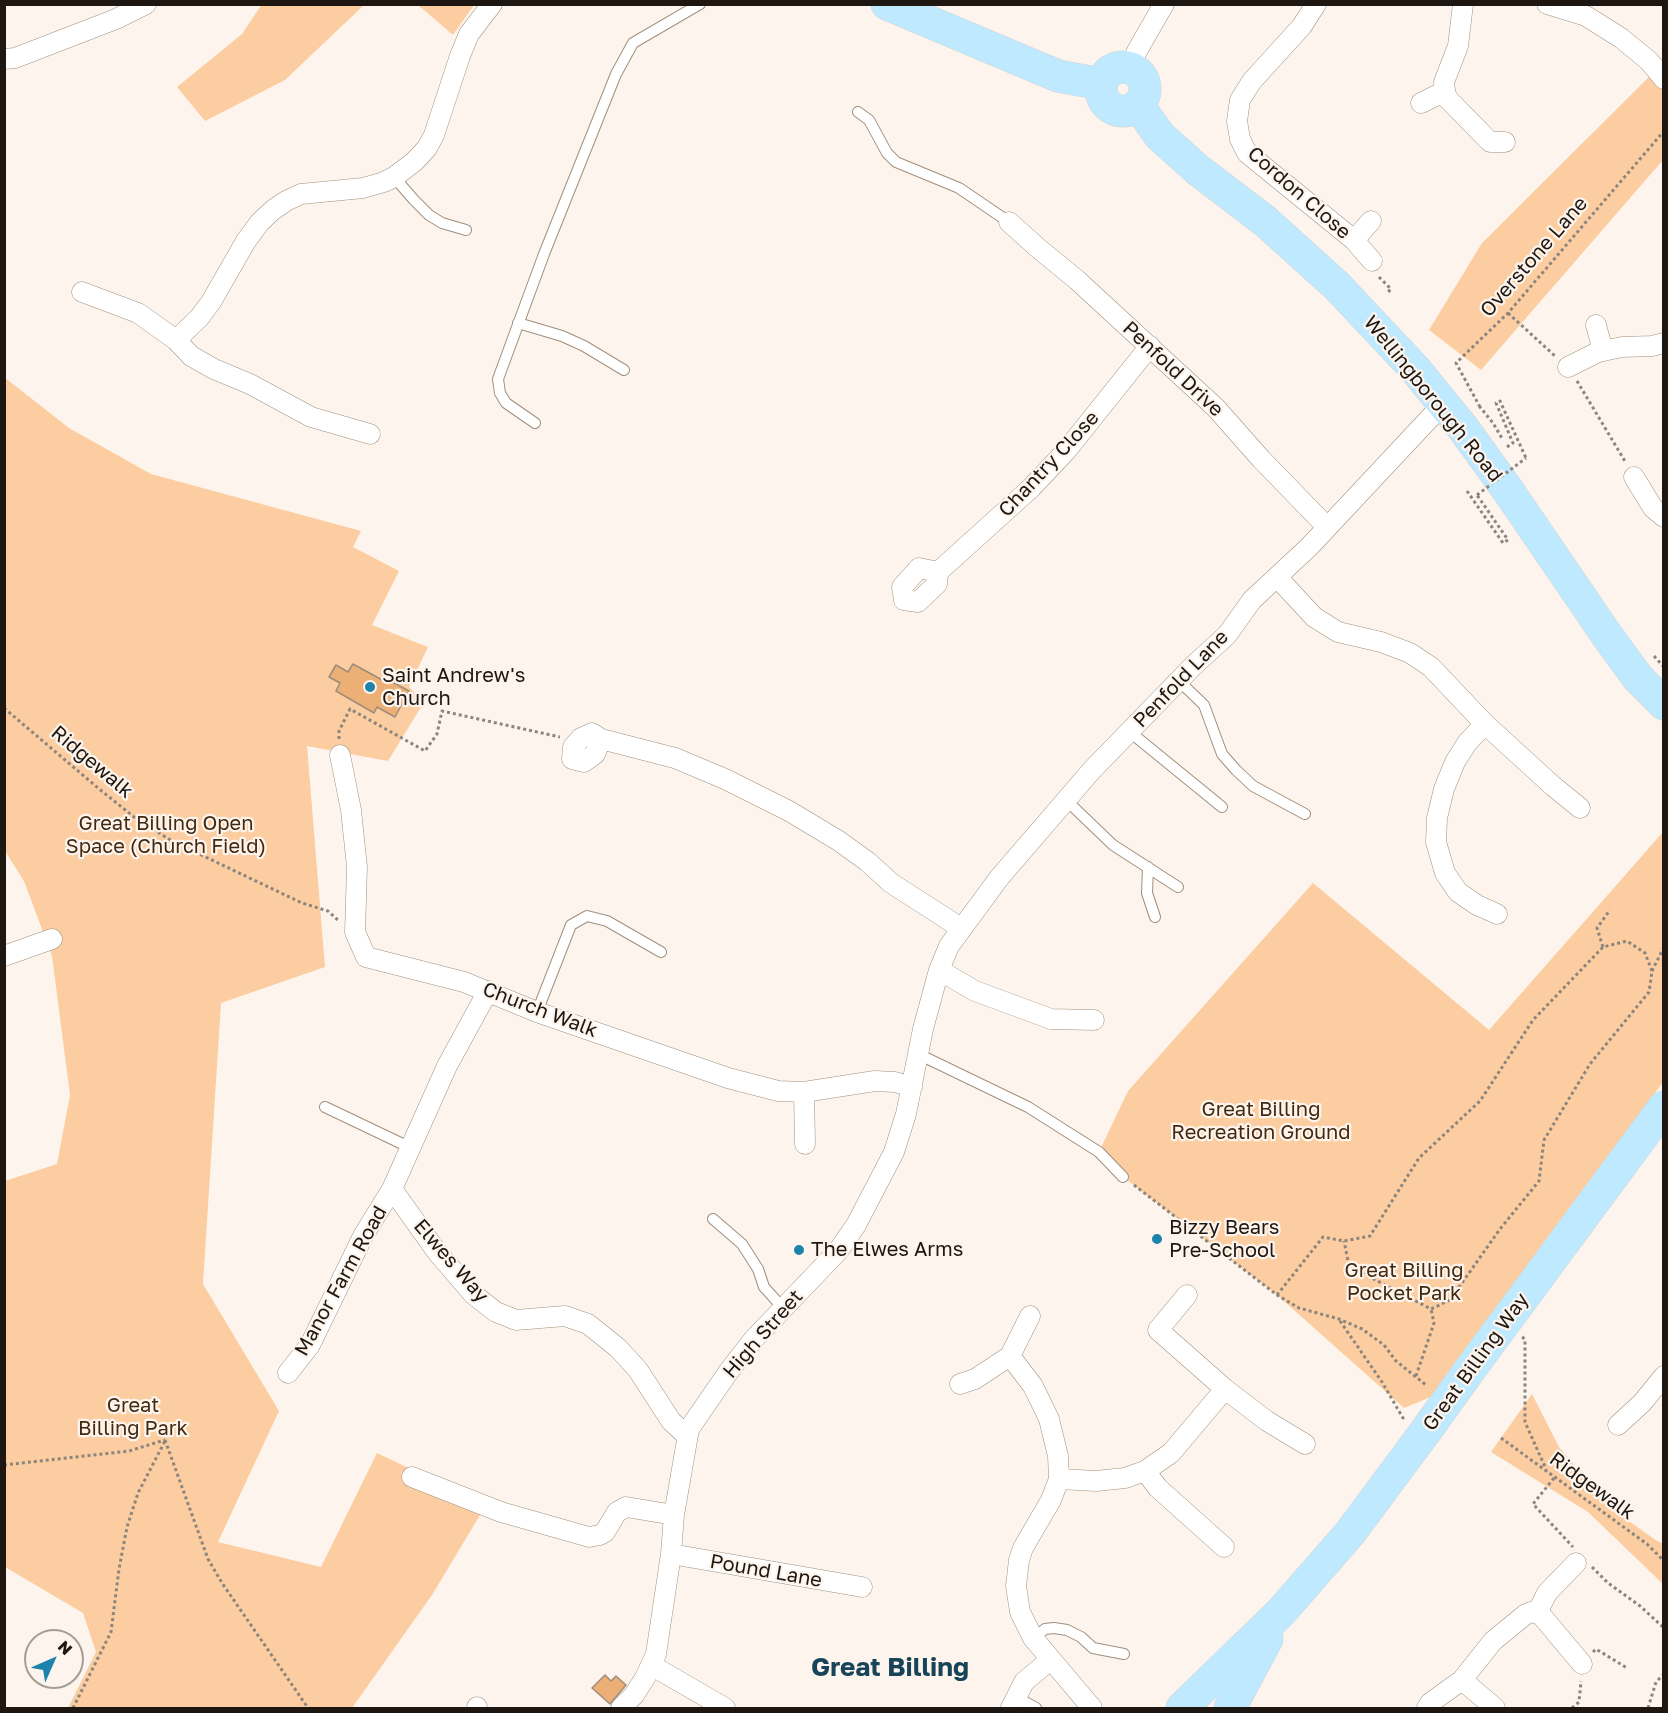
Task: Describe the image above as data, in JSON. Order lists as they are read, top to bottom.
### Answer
{
  "streets": {
    "main road": ["Wellingborough Road", "Great Billing Way"],
    "street": [
      "Cordon Close",
      "Penfold Drive",
      "Chantry Close",
      "Penfold Lane",
      "Church Walk",
      "Elwes Way",
      "Manor Farm Road",
      "High Street",
      "Pound Lane"
    ],
    "path": ["Overstone Lane", "Ridgewalk"]
  },
  "crossings": [
    ["Penfold Drive", "Chantry Close"],
    ["Penfold Drive", "Penfold Lane"],
    ["Wellingborough Road", "Penfold Lane"],
    ["Penfold Lane", "High Street"],
    ["Ridgewalk", "Church Walk"],
    ["Church Walk", "High Street"],
    ["Elwes Way", "Manor Farm Road"],
    ["Elwes Way", "High Street"],
    ["High Street", "Pound Lane"]
  ],
  "districts": ["Great Billing"],
  "parks": [
    "Great Billing Open Space (Church Field)",
    "Great Billing Recreation Ground",
    "Great Billing Pocket Park",
    "Great Billing Park"
  ],
  "places": ["Saint Andrew's Church", "Bizzy Bears Pre-School", "The Elwes Arms"],
  "north": "top right"
}
